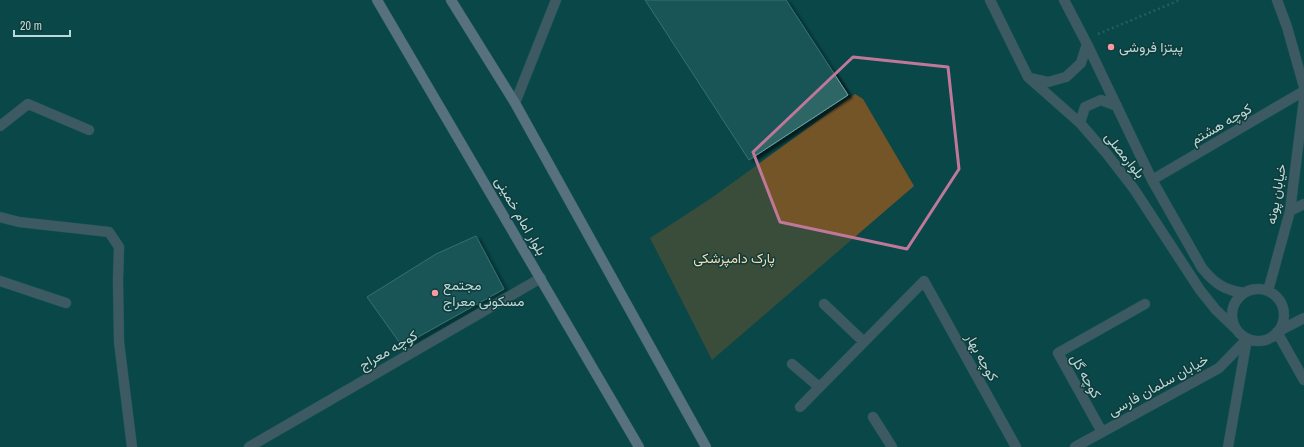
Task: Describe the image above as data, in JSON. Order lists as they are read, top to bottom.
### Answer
{
  "streets": {
    "main road": ["بلوار امام خمینی"],
    "street": [
      "کوچه هشتم",
      "بلوارمصلی",
      "خیابان پونه",
      "کوچه معراج",
      "کوچه بهار",
      "کوچه گل",
      "خیابان سلمان فارسی"
    ]
  },
  "crossings": [
    ["کوچه هشتم", "بلوارمصلی"],
    ["بلوارمصلی", "خیابان پونه"],
    ["بلوارمصلی", "خیابان سلمان فارسی"],
    ["خیابان پونه", "خیابان سلمان فارسی"],
    ["بلوار امام خمینی", "کوچه معراج"],
    ["کوچه گل", "خیابان سلمان فارسی"]
  ],
  "parks": ["پارک دامپزشکی"],
  "places": ["پیتزا فروشی", "مجتمع مسکونی معراج"],
  "scale_bar": "20 m"
}
